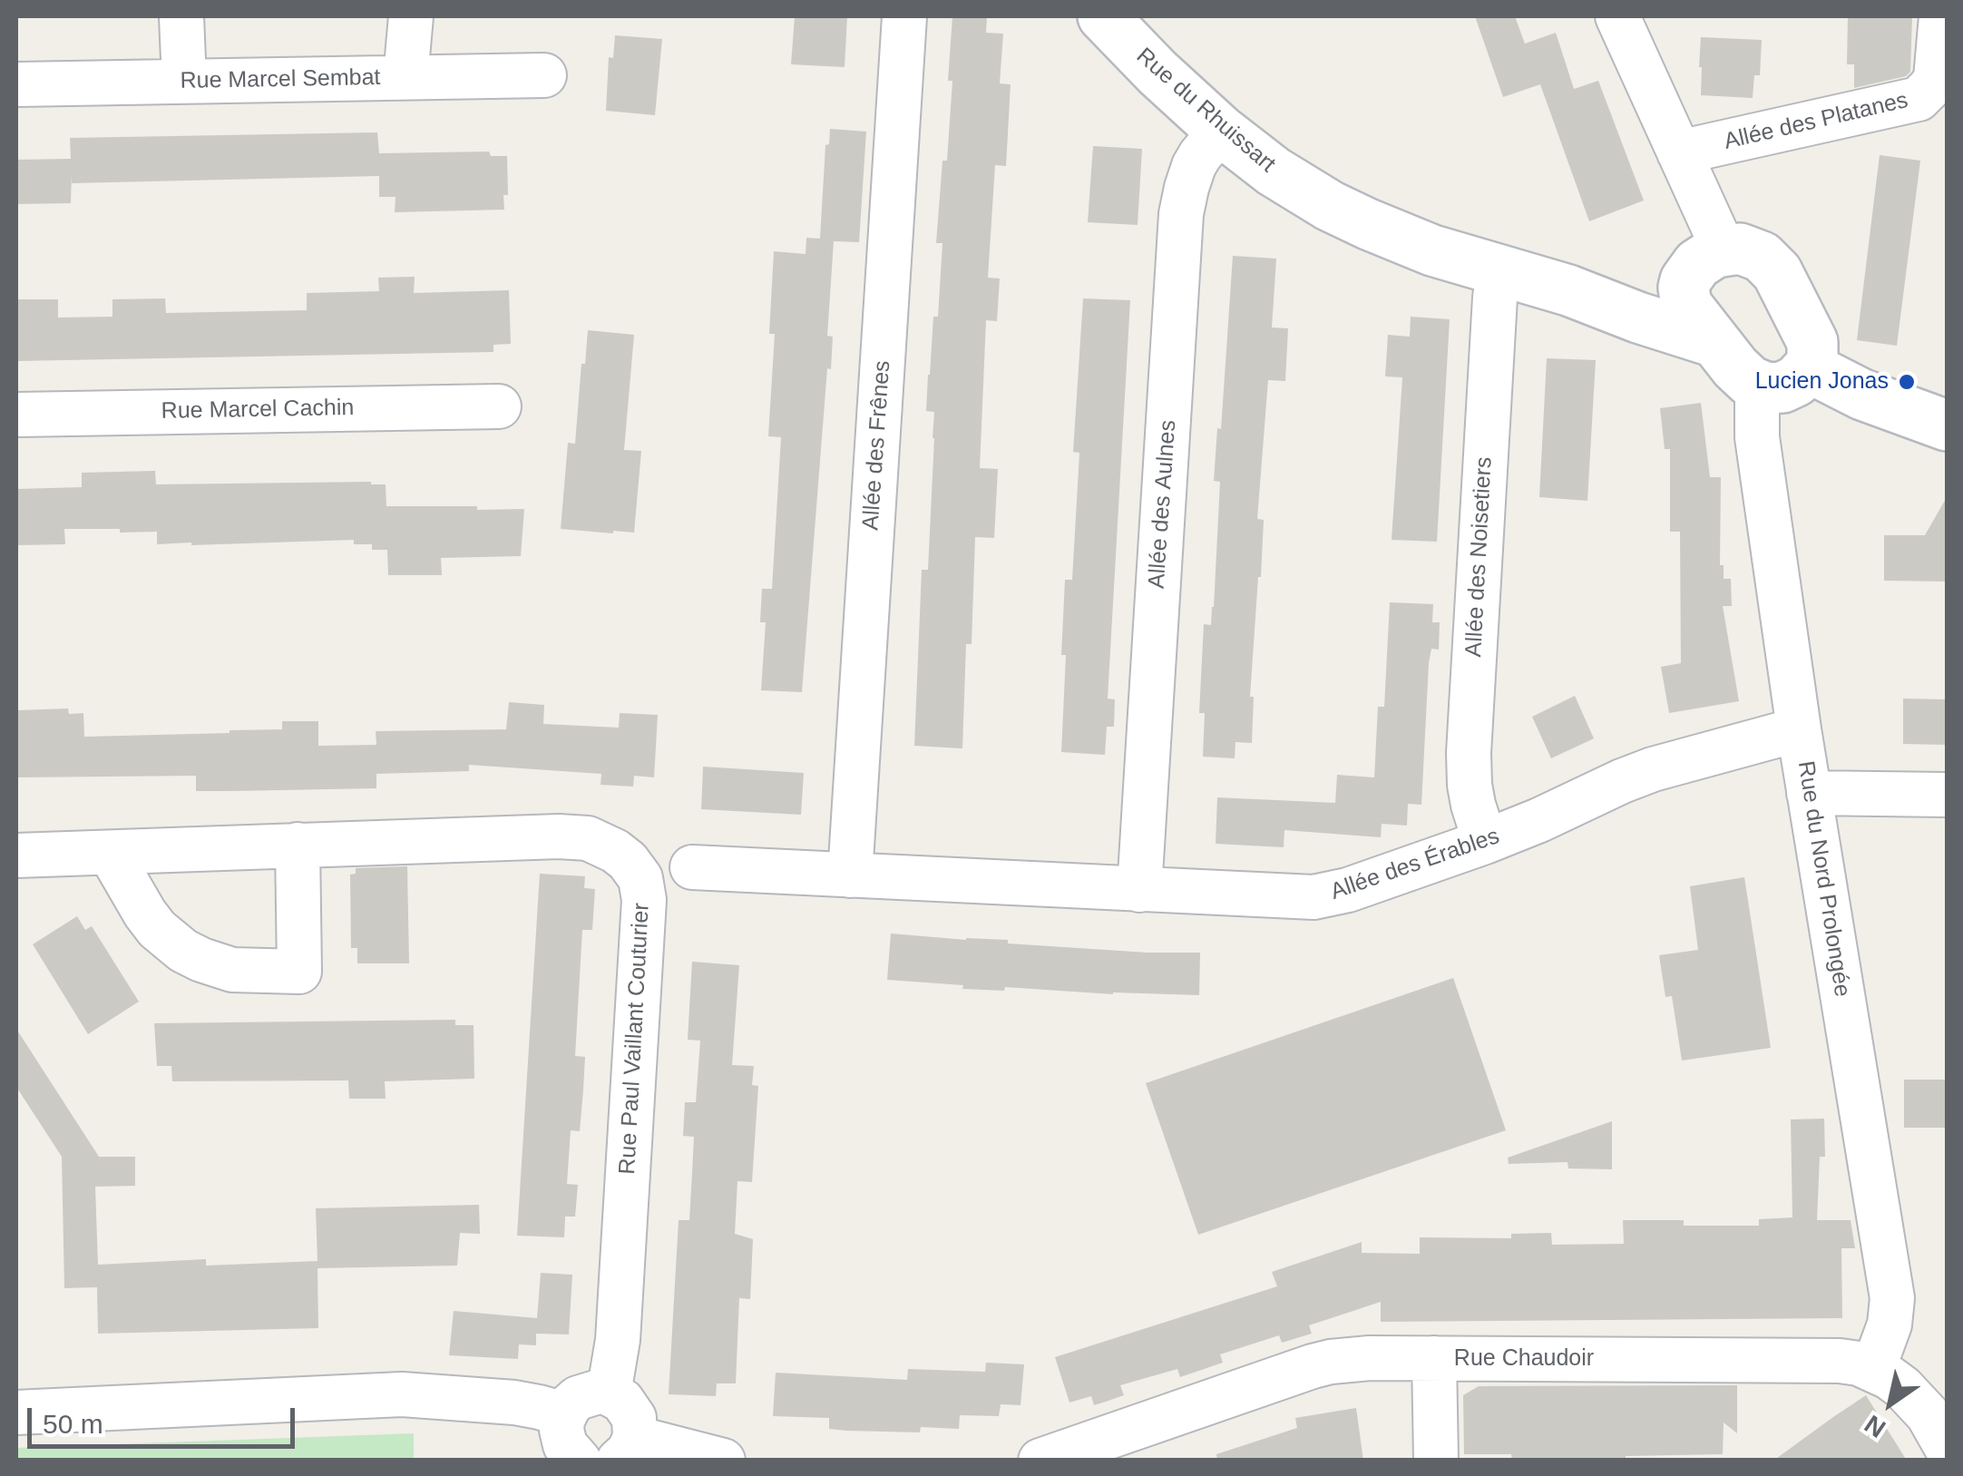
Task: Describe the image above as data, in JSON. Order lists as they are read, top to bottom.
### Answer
{
  "streets": {
    "street": [
      "Rue Marcel Sembat",
      "Rue du Rhuissart",
      "Allée des Platanes",
      "Rue Marcel Cachin",
      "Allée des Frênes",
      "Allée des Aulnes",
      "Allée des Noisetiers",
      "Allée des Érables",
      "Rue du Nord Prolongée",
      "Rue Paul Vaillant Couturier",
      "Rue Chaudoir"
    ]
  },
  "crossings": [
    ["Rue du Rhuissart", "Allée des Aulnes"],
    ["Rue du Rhuissart", "Allée des Noisetiers"],
    ["Rue du Rhuissart", "Rue du Nord Prolongée"],
    ["Allée des Frênes", "Allée des Érables"],
    ["Allée des Aulnes", "Allée des Érables"],
    ["Allée des Noisetiers", "Allée des Érables"],
    ["Allée des Érables", "Rue du Nord Prolongée"],
    ["Rue du Nord Prolongée", "Rue Chaudoir"]
  ],
  "places": ["Lucien Jonas"],
  "scale_bar": "50 m",
  "north": "bottom left"
}
